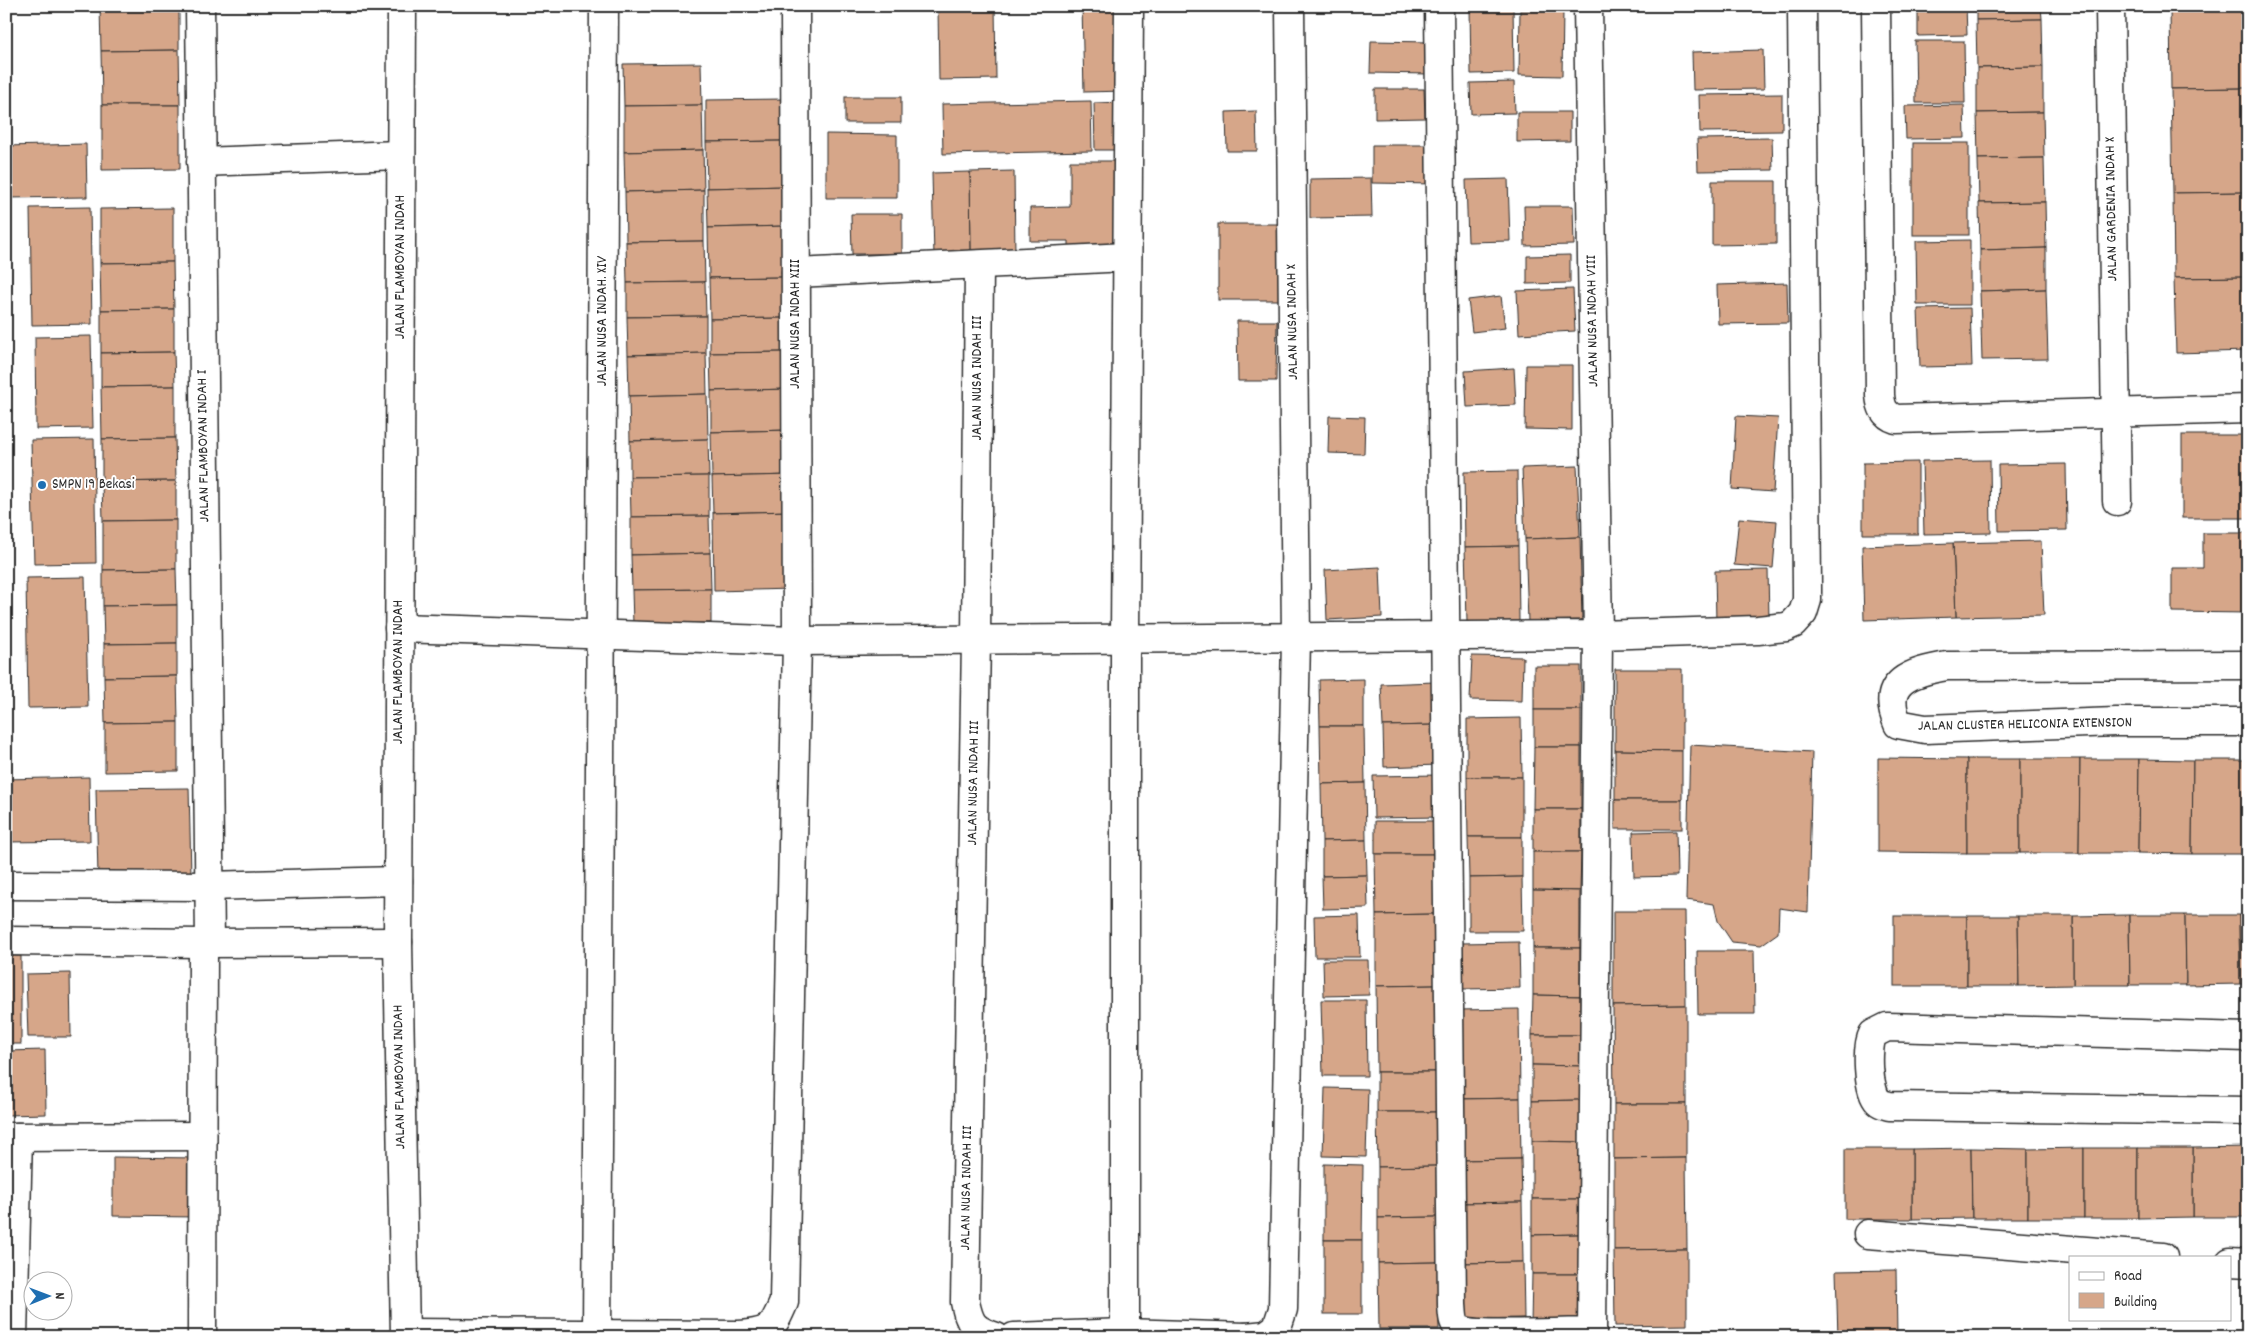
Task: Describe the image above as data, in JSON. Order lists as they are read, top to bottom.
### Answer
{
  "streets": {
    "street": [
      "JALAN GARDENIA INDAH X",
      "JALAN FLAMBOYAN INDAH",
      "JALAN NUSA INDAH. XIV",
      "JALAN NUSA INDAH VIII",
      "JALAN NUSA INDAH X",
      "JALAN NUSA INDAH XIII",
      "JALAN NUSA INDAH III",
      "JALAN FLAMBOYAN INDAH I",
      "JALAN CLUSTER HELICONIA EXTENSION"
    ]
  },
  "crossings": [
    ["JALAN FLAMBOYAN INDAH", "JALAN NUSA INDAH XIII"],
    ["JALAN NUSA INDAH. XIV", "JALAN NUSA INDAH XIII"]
  ],
  "places": ["SMPN 19 Bekasi"],
  "legend": ["Road", "Building"],
  "north": "right"
}
